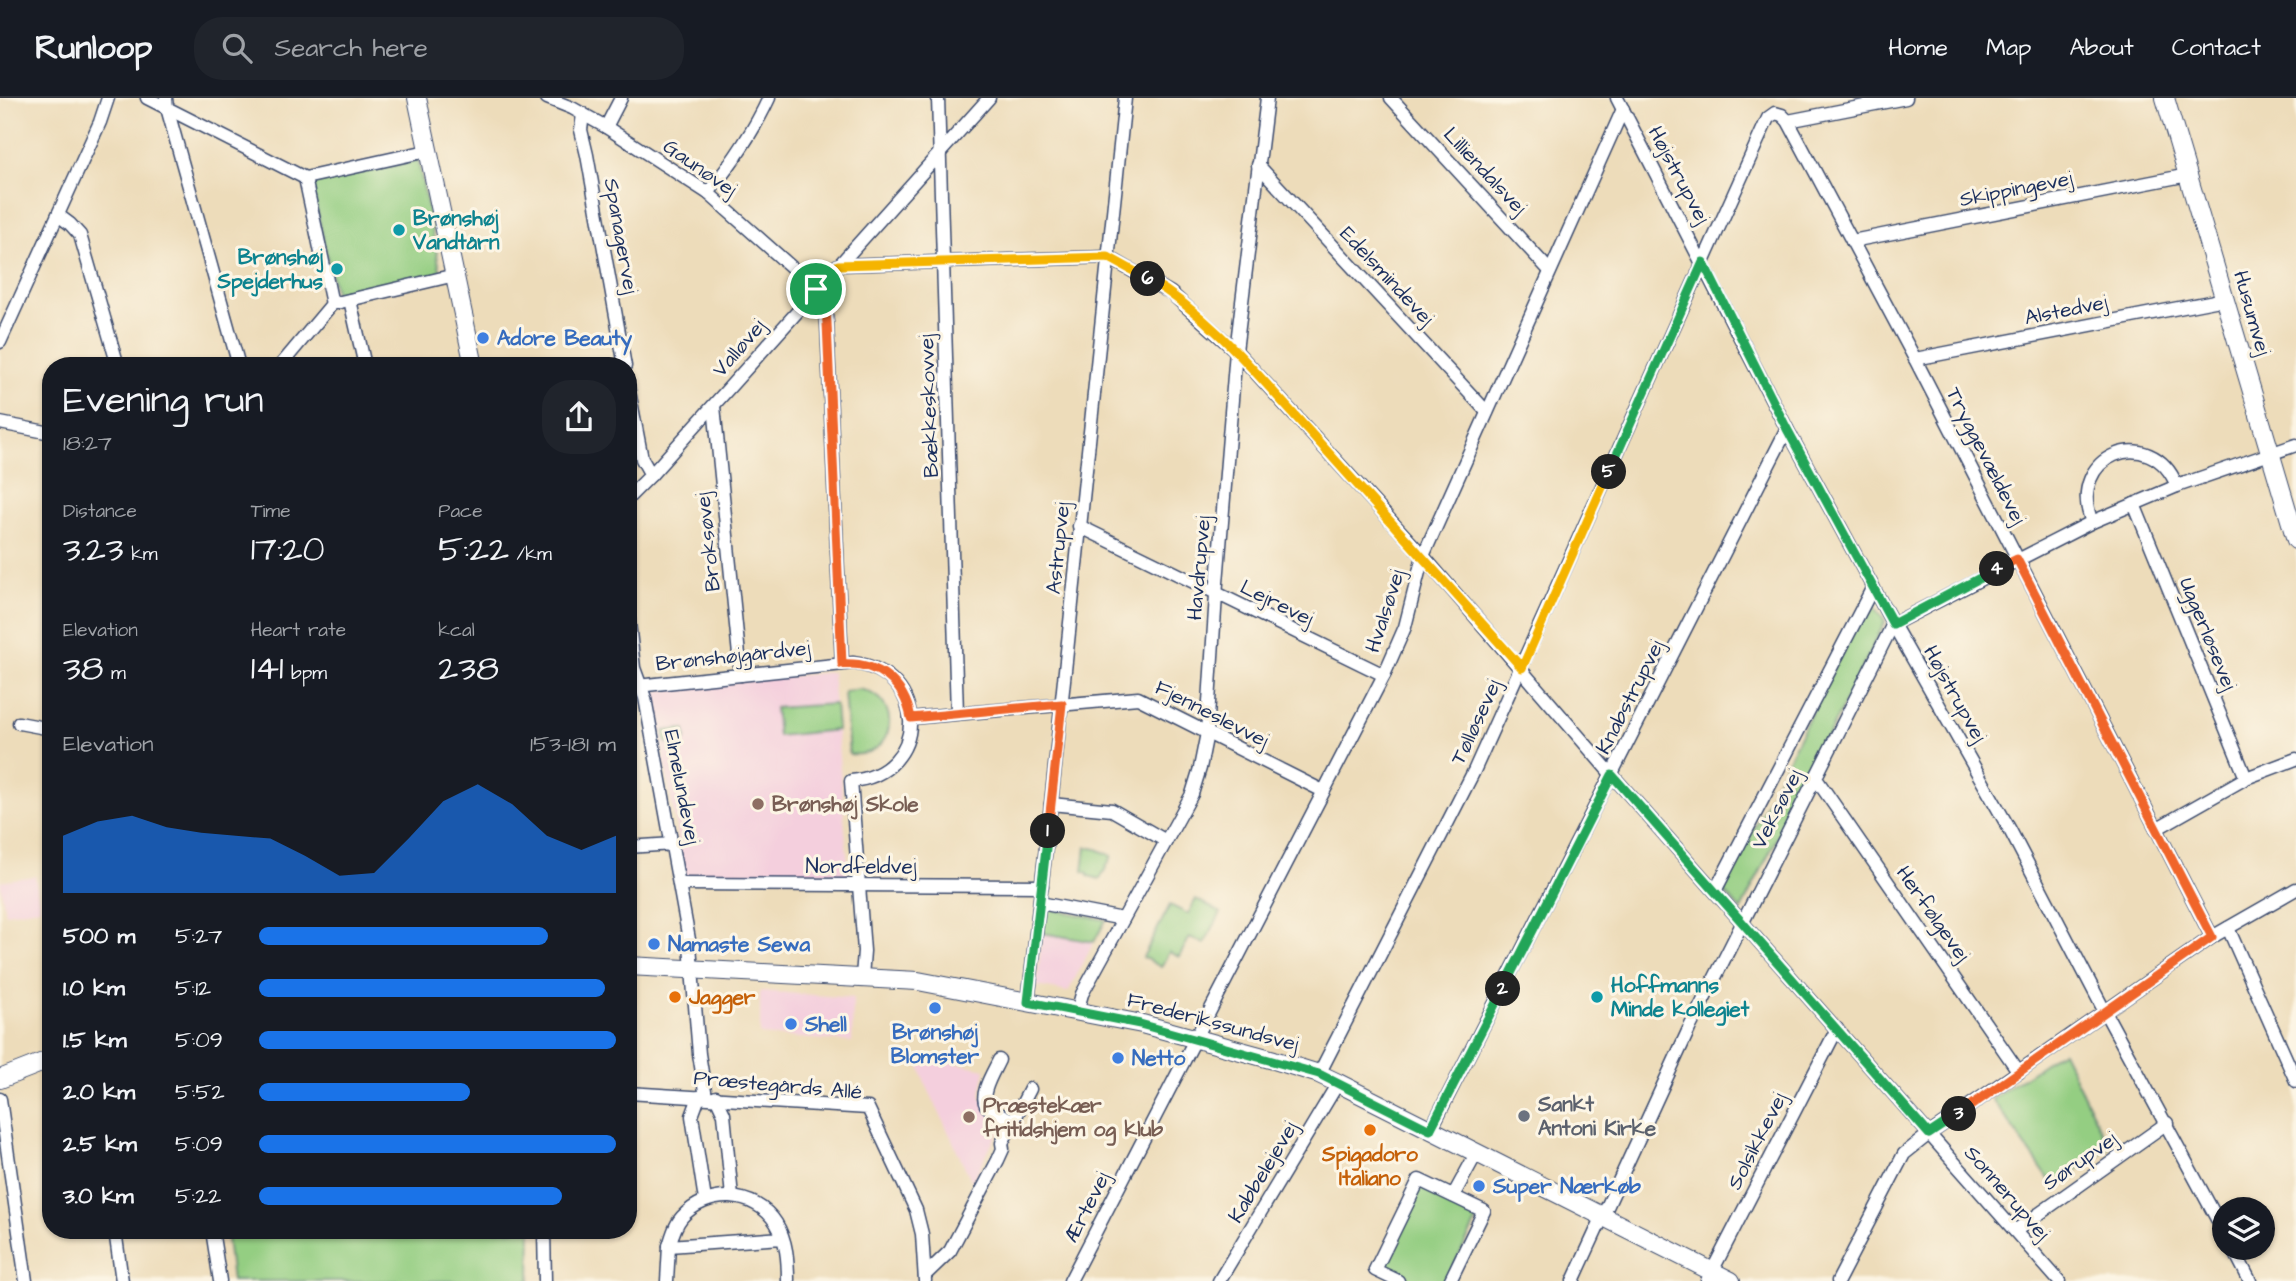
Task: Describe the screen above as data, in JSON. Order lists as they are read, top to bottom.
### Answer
{
  "streets": {
    "main road": ["Husumvej", "Frederikssundsvej"],
    "street": [
      "Gaunøvej",
      "Lilliendalsvej",
      "Højstrupvej",
      "Skippingevej",
      "Spanagervej",
      "Edelsmindevej",
      "Alstedvej",
      "Valløvej",
      "Bækkeskovvej",
      "Tryggevældevej",
      "Broksøvej",
      "Astrupvej",
      "Havdrupvej",
      "Lejrevej",
      "Hvalsøvej",
      "Uggerløsevej",
      "Brønshøjgårdvej",
      "Knabstrupvej",
      "Fjenneslevvej",
      "Tølløsevej",
      "Elmelundevej",
      "Veksøvej",
      "Nordfeldvej",
      "Herfølgevej",
      "Præstegårds Allé",
      "Solsikkevej",
      "Sørupvej",
      "Kabbelejevej",
      "Sonnerupvej",
      "Ærtevej"
    ]
  },
  "crossings": [
    ["Gaunøvej", "Spanagervej"],
    ["Gaunøvej", "Valløvej"],
    ["Lilliendalsvej", "Hvalsøvej"],
    ["Højstrupvej", "Hvalsøvej"],
    ["Højstrupvej", "Knabstrupvej"],
    ["Højstrupvej", "Tølløsevej"],
    ["Højstrupvej", "Veksøvej"],
    ["Højstrupvej", "Sørupvej"],
    ["Skippingevej", "Husumvej"],
    ["Skippingevej", "Tryggevældevej"],
    ["Edelsmindevej", "Havdrupvej"],
    ["Edelsmindevej", "Hvalsøvej"],
    ["Alstedvej", "Husumvej"],
    ["Alstedvej", "Tryggevældevej"],
    ["Valløvej", "Bækkeskovvej"],
    ["Valløvej", "Broksøvej"],
    ["Bækkeskovvej", "Fjenneslevvej"],
    ["Tryggevældevej", "Tølløsevej"],
    ["Broksøvej", "Brønshøjgårdvej"],
    ["Astrupvej", "Lejrevej"],
    ["Astrupvej", "Fjenneslevvej"],
    ["Astrupvej", "Nordfeldvej"],
    ["Astrupvej", "Frederikssundsvej"],
    ["Astrupvej", "Sonnerupvej"],
    ["Havdrupvej", "Lejrevej"],
    ["Havdrupvej", "Fjenneslevvej"],
    ["Havdrupvej", "Frederikssundsvej"],
    ["Havdrupvej", "Sonnerupvej"],
    ["Lejrevej", "Hvalsøvej"],
    ["Hvalsøvej", "Fjenneslevvej"],
    ["Hvalsøvej", "Frederikssundsvej"],
    ["Hvalsøvej", "Sonnerupvej"],
    ["Hvalsøvej", "Ærtevej"],
    ["Brønshøjgårdvej", "Fjenneslevvej"],
    ["Knabstrupvej", "Frederikssundsvej"],
    ["Knabstrupvej", "Sonnerupvej"],
    ["Tølløsevej", "Frederikssundsvej"],
    ["Tølløsevej", "Sonnerupvej"],
    ["Elmelundevej", "Nordfeldvej"],
    ["Elmelundevej", "Frederikssundsvej"],
    ["Elmelundevej", "Præstegårds Allé"],
    ["Veksøvej", "Herfølgevej"],
    ["Veksøvej", "Frederikssundsvej"],
    ["Veksøvej", "Sonnerupvej"],
    ["Frederikssundsvej", "Solsikkevej"],
    ["Frederikssundsvej", "Kabbelejevej"],
    ["Frederikssundsvej", "Ærtevej"],
    ["Solsikkevej", "Sonnerupvej"],
    ["Sørupvej", "Sonnerupvej"]
  ],
  "places": [
    "Brønshøj Vandtårn",
    "Brønshøj Spejderhus",
    "Adore Beauty",
    "Brønshøj Skole",
    "Namaste Sewa",
    "Jagger",
    "Hoffmanns Minde kollegiet",
    "Brønshøj Blomster",
    "Shell",
    "Netto",
    "Sankt Antoni Kirke",
    "Præstekær fritidshjem og klub",
    "Spigadoro Italiano",
    "Super Nærkøb"
  ],
  "page": {
    "header": "Runloop",
    "search": "Search here",
    "nav": [
      "Home",
      "Map",
      "About",
      "Contact"
    ],
    "pins": [
      "6",
      "5",
      "4",
      "1",
      "2",
      "3"
    ],
    "heading": ["Evening run", "18:27"],
    "stats": [
      ["Distance", "3.23 km"],
      ["Time", "17:20"],
      ["Pace", "5:22 /km"],
      ["Elevation", "38 m"],
      ["Heart rate", "141 bpm"],
      ["kcal", "238"]
    ],
    "chart": ["Elevation", "153–181 m"],
    "list": [
      {
        "name": "500 m",
        "note": "5:27"
      },
      {
        "name": "1.0 km",
        "note": "5:12"
      },
      {
        "name": "1.5 km",
        "note": "5:09"
      },
      {
        "name": "2.0 km",
        "note": "5:52"
      },
      {
        "name": "2.5 km",
        "note": "5:09"
      },
      {
        "name": "3.0 km",
        "note": "5:22"
      }
    ]
  }
}
